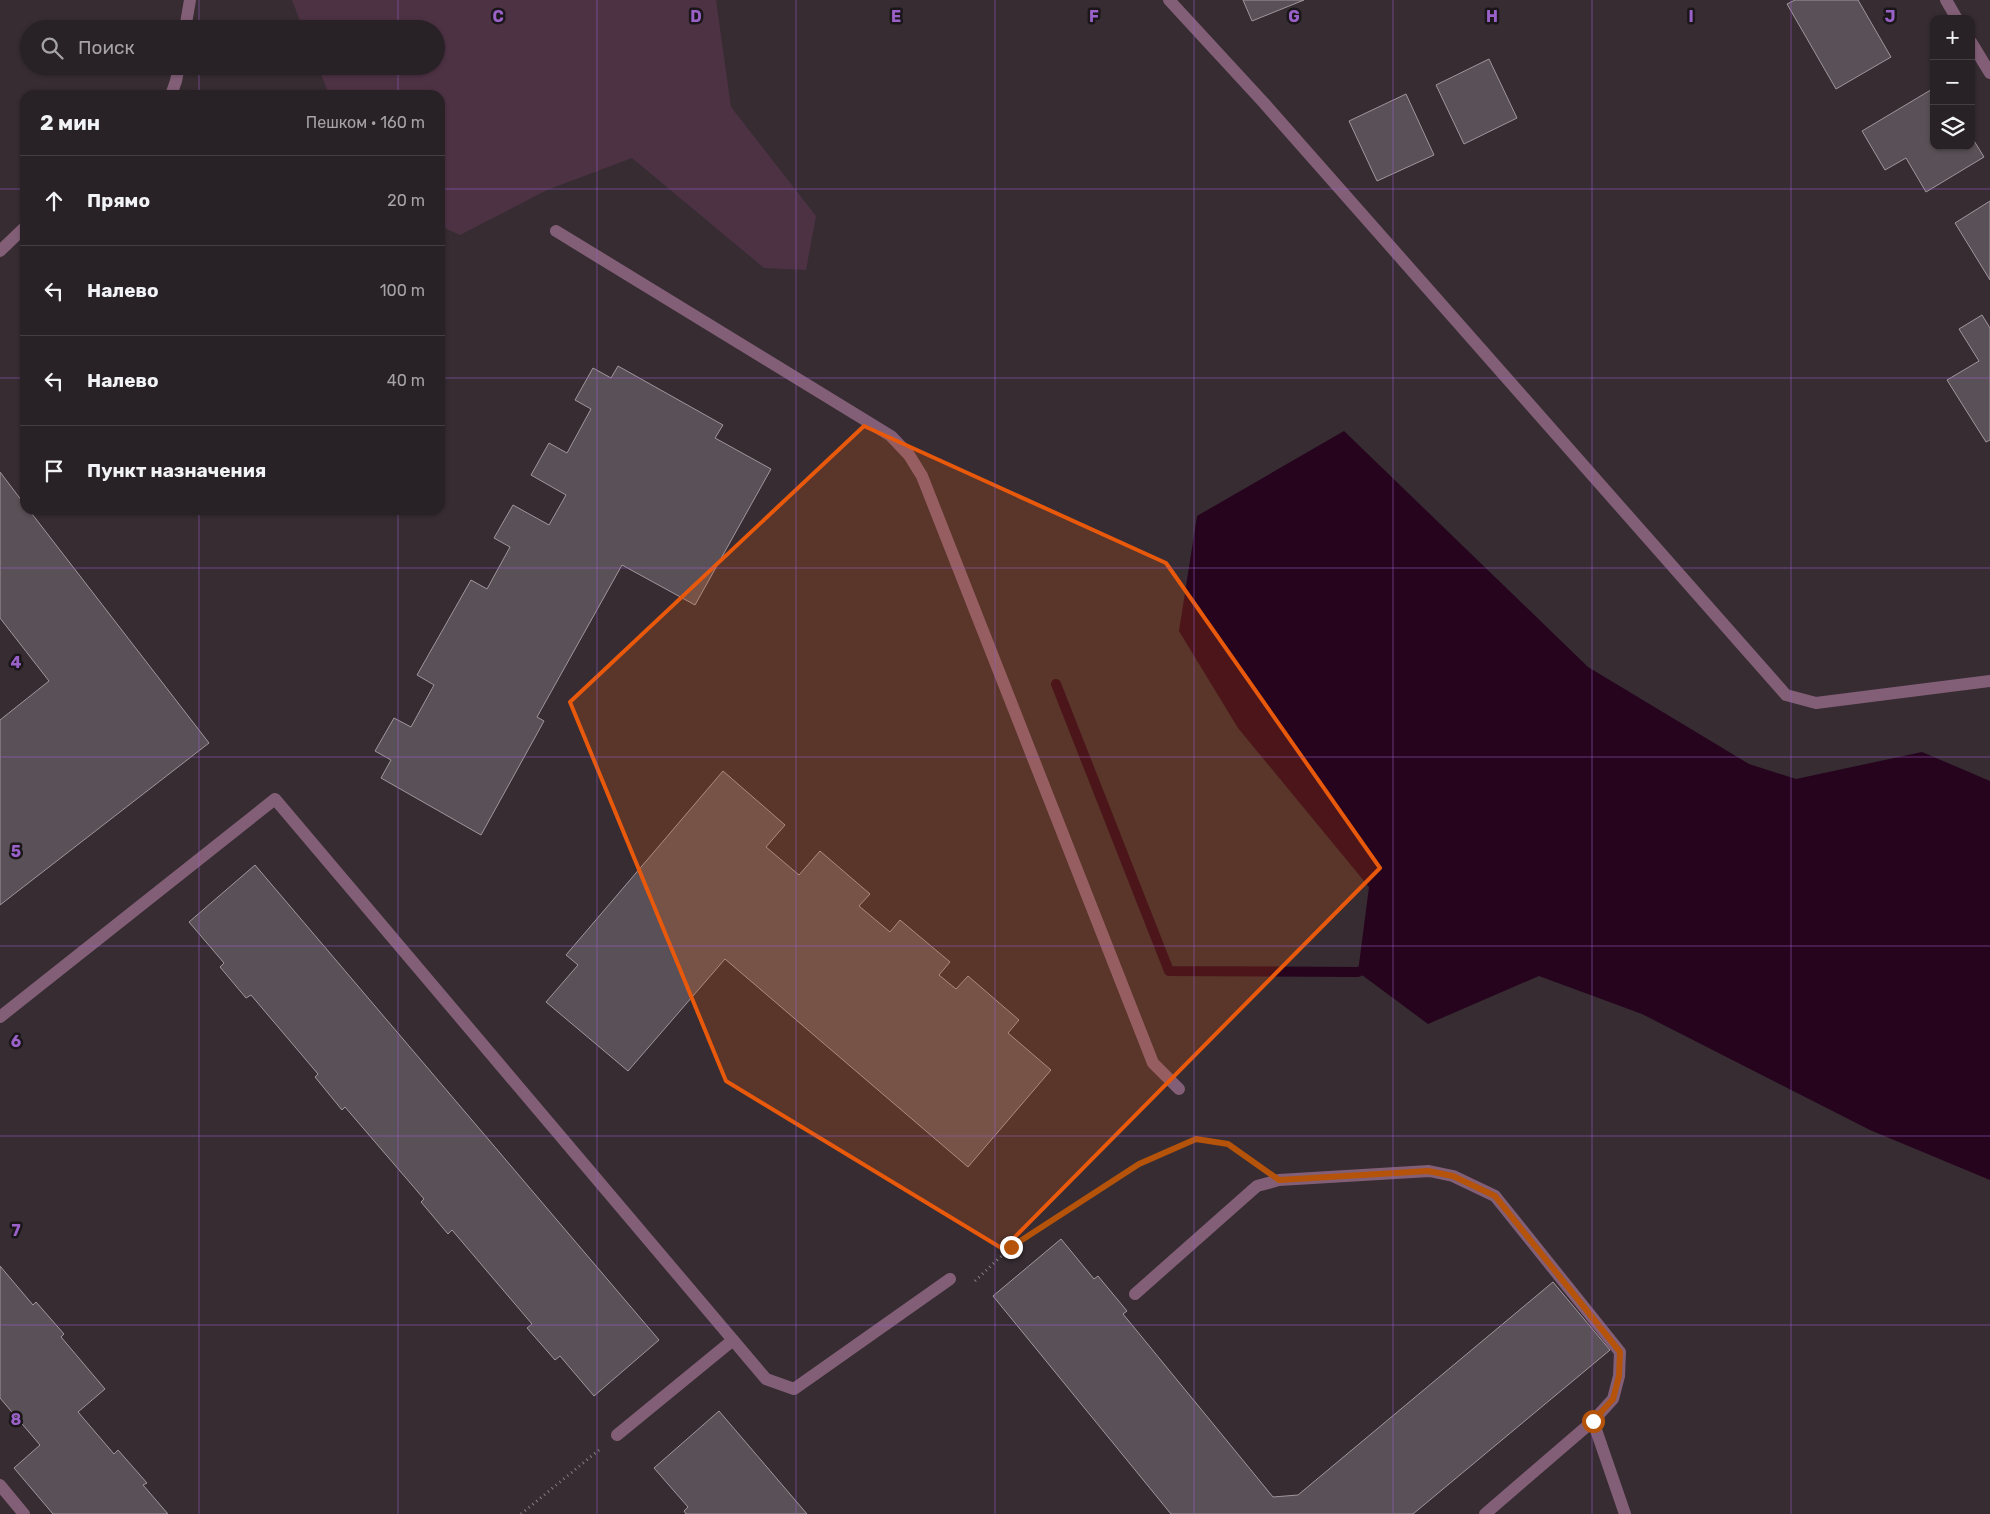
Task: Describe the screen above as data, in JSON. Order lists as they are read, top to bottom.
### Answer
{
  "page": {
    "map_buttons": ["+", "−"],
    "search": "Поиск",
    "heading": ["2 мин", "Пешком · 160 m"],
    "list": [
      ["Прямо", "20 m"],
      ["Налево", "100 m"],
      ["Налево", "40 m"],
      "Пункт назначения"
    ]
  },
  "grid": {
    "columns": [
      "C",
      "D",
      "E",
      "F",
      "G",
      "H",
      "I",
      "J"
    ],
    "rows": [
      "4",
      "5",
      "6",
      "7",
      "8"
    ]
  }
}
